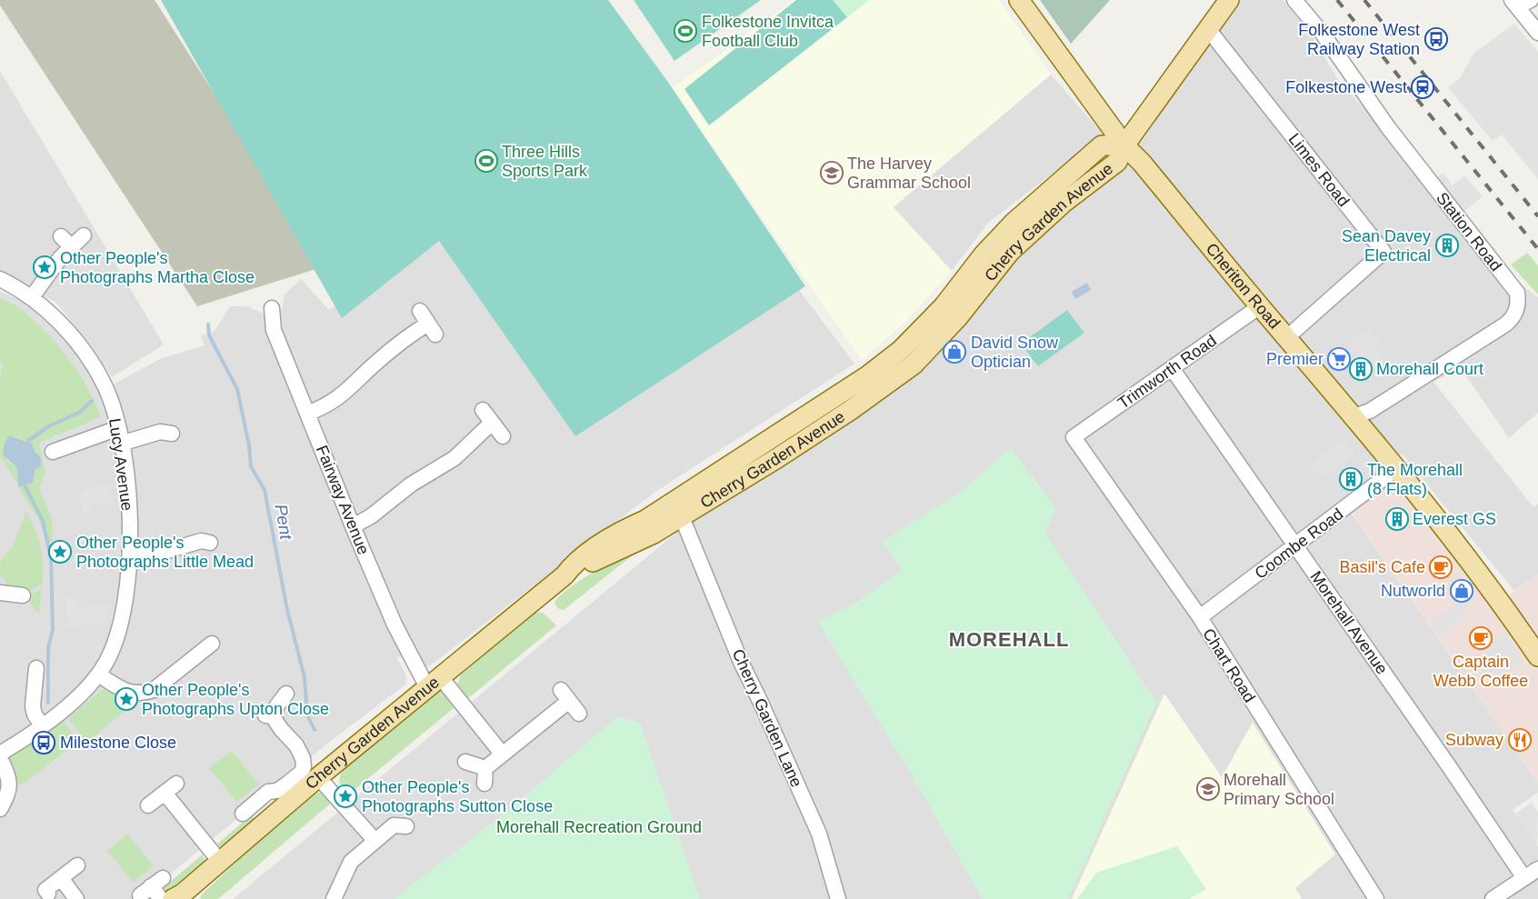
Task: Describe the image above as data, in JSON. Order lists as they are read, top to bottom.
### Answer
{
  "streets": {
    "main road": ["Cherry Garden Avenue", "Cheriton Road"],
    "street": [
      "Limes Road",
      "Station Road",
      "Trimworth Road",
      "Lucy Avenue",
      "Fairway Avenue",
      "Coombe Road",
      "Morehall Avenue",
      "Chart Road",
      "Cherry Garden Lane"
    ]
  },
  "crossings": [
    ["Limes Road", "Cheriton Road"],
    ["Cherry Garden Avenue", "Cheriton Road"],
    ["Cherry Garden Avenue", "Fairway Avenue"],
    ["Cherry Garden Avenue", "Cherry Garden Lane"],
    ["Station Road", "Cheriton Road"],
    ["Cheriton Road", "Trimworth Road"],
    ["Cheriton Road", "Coombe Road"],
    ["Trimworth Road", "Morehall Avenue"],
    ["Trimworth Road", "Chart Road"],
    ["Coombe Road", "Morehall Avenue"],
    ["Coombe Road", "Chart Road"]
  ],
  "districts": ["MOREHALL"],
  "water": ["Pent"],
  "parks": ["Morehall Recreation Ground"],
  "places": {
    "sports": ["Folkestone Invitca Football Club", "Three Hills Sports Park"],
    "bus stop": ["Folkestone West Railway Station", "Milestone Close"],
    "station": ["Folkestone West"],
    "school or university": ["The Harvey Grammar School", "Morehall Primary School"],
    "building": [
      "Sean Davey Electrical",
      "Morehall Court",
      "The Morehall (8 Flats)",
      "Everest GS"
    ],
    "place": [
      "Other People's Photographs Martha Close",
      "Other People's Photographs Little Mead",
      "Other People's Photographs Upton Close",
      "Other People's Photographs Sutton Close"
    ],
    "shop": ["David Snow Optician", "Nutworld"],
    "supermarket": ["Premier"],
    "cafe": ["Basil's Cafe", "Captain Webb Coffee"],
    "restaurant": ["Subway"]
  }
}
